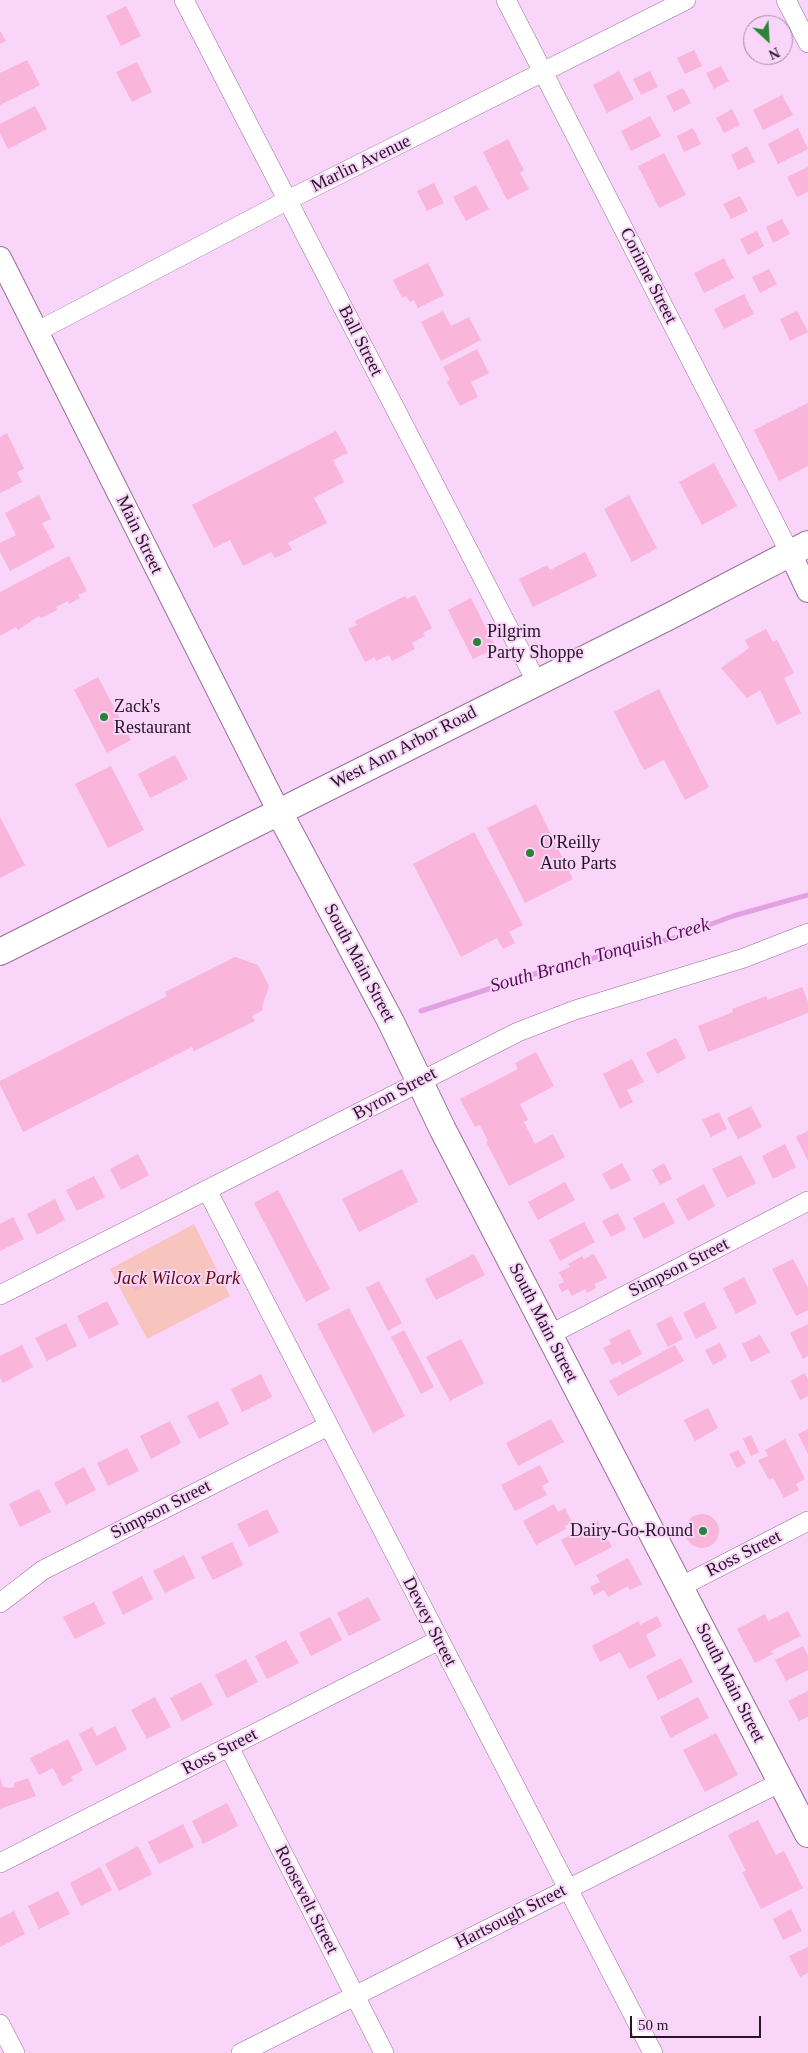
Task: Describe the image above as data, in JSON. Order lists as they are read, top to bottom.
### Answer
{
  "streets": {
    "main road": ["West Ann Arbor Road", "South Main Street"],
    "street": [
      "Marlin Avenue",
      "Corinne Street",
      "Ball Street",
      "Main Street",
      "Byron Street",
      "Simpson Street",
      "Ross Street",
      "Dewey Street",
      "Roosevelt Street",
      "Hartsough Street"
    ]
  },
  "crossings": [
    ["Marlin Avenue", "Corinne Street"],
    ["Marlin Avenue", "Ball Street"],
    ["Marlin Avenue", "Main Street"],
    ["Corinne Street", "West Ann Arbor Road"],
    ["Ball Street", "West Ann Arbor Road"],
    ["Main Street", "West Ann Arbor Road"],
    ["Main Street", "South Main Street"],
    ["West Ann Arbor Road", "South Main Street"],
    ["South Main Street", "Byron Street"],
    ["South Main Street", "Simpson Street"],
    ["South Main Street", "Ross Street"],
    ["South Main Street", "Hartsough Street"],
    ["Byron Street", "Dewey Street"],
    ["Simpson Street", "Dewey Street"],
    ["Ross Street", "Dewey Street"],
    ["Ross Street", "Roosevelt Street"],
    ["Dewey Street", "Hartsough Street"],
    ["Roosevelt Street", "Hartsough Street"]
  ],
  "water": ["South Branch Tonquish Creek"],
  "parks": ["Jack Wilcox Park"],
  "places": [
    "Pilgrim Party Shoppe",
    "Zack's Restaurant",
    "O'Reilly Auto Parts",
    "Dairy-Go-Round"
  ],
  "scale_bar": "50 m",
  "north": "bottom right"
}
